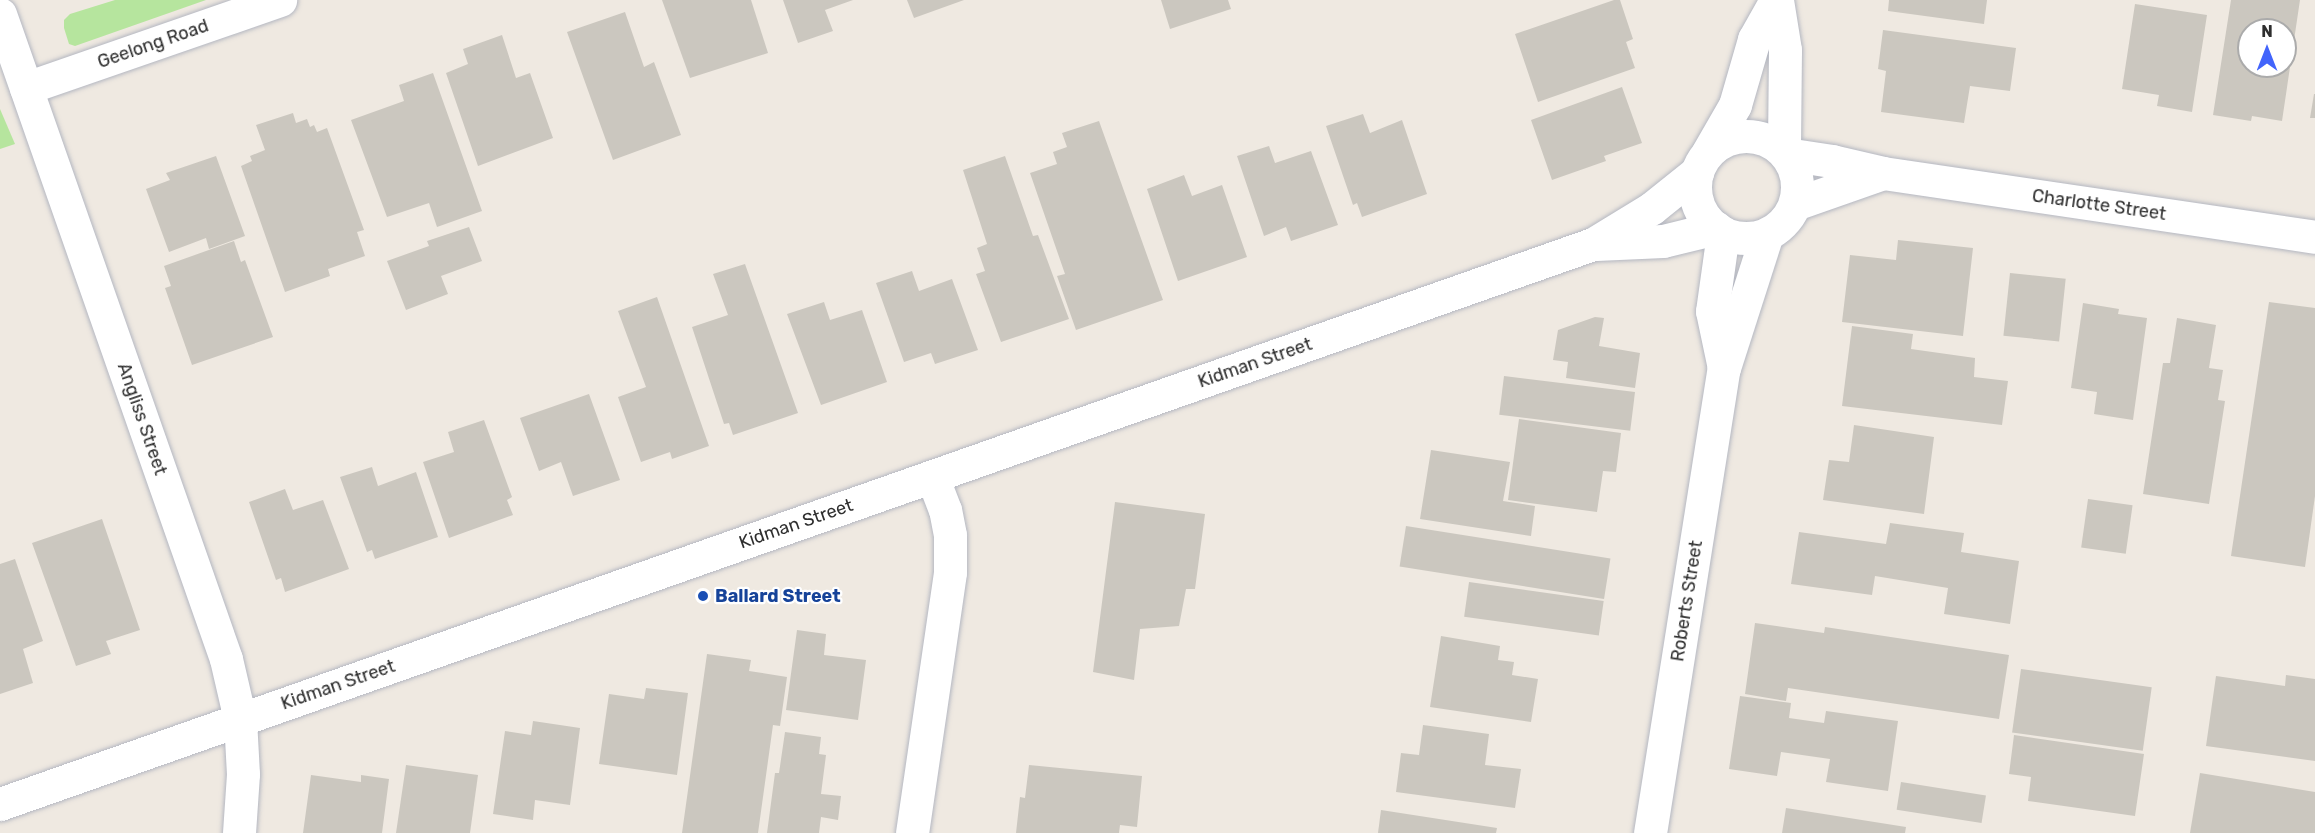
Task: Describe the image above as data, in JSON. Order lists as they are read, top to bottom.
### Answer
{
  "streets": {
    "street": [
      "Geelong Road",
      "Charlotte Street",
      "Kidman Street",
      "Angliss Street",
      "Roberts Street"
    ]
  },
  "crossings": [
    ["Geelong Road", "Angliss Street"],
    ["Charlotte Street", "Kidman Street"],
    ["Charlotte Street", "Roberts Street"],
    ["Kidman Street", "Angliss Street"],
    ["Kidman Street", "Roberts Street"]
  ],
  "places": ["Ballard Street"],
  "north": "top"
}
